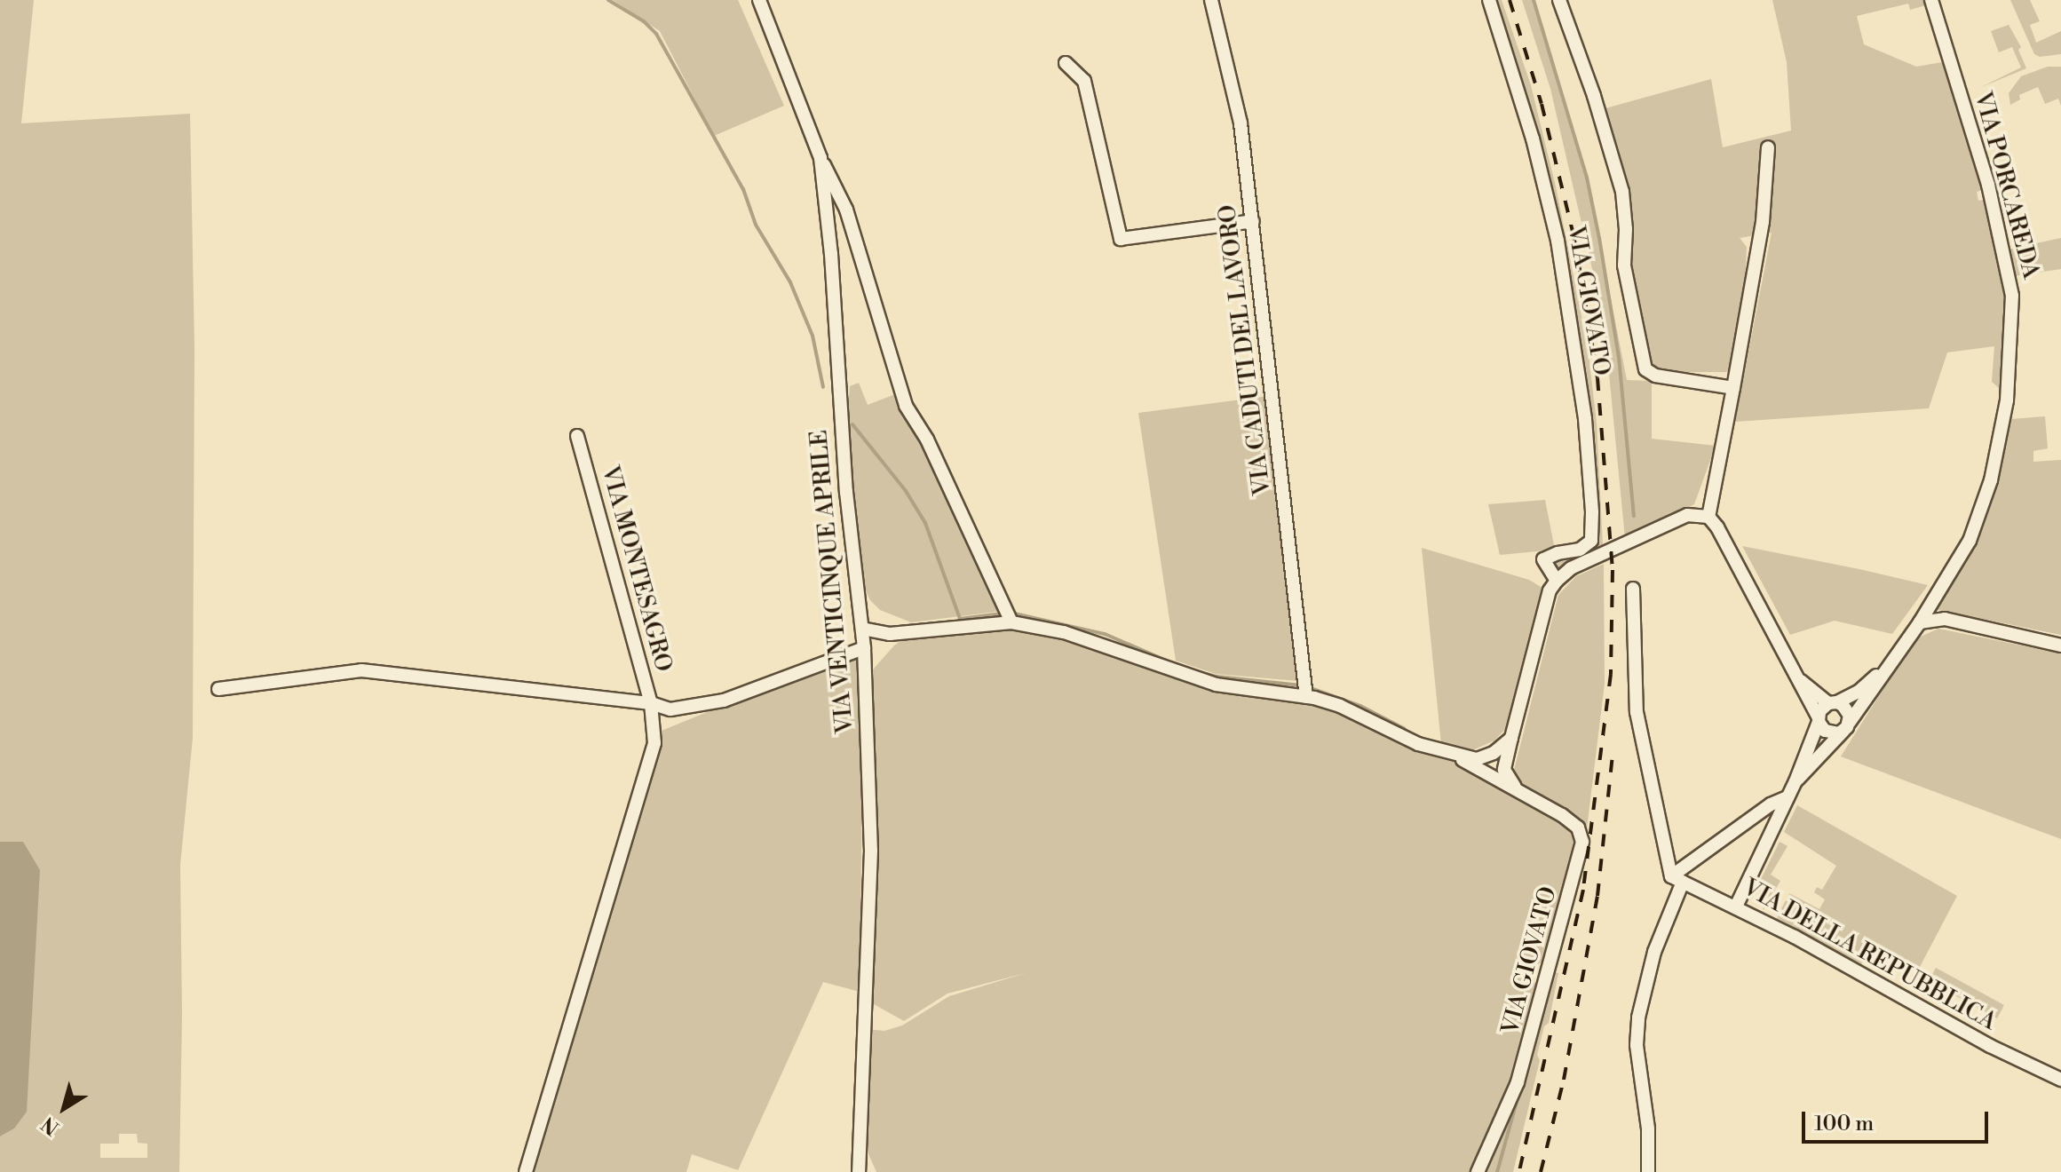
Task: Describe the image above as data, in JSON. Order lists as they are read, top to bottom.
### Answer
{
  "streets": {
    "street": [
      "VIA PORCAREDA",
      "VIA GIOVATO",
      "VIA CADUTI DEL LAVORO",
      "VIA MONTESAGRO",
      "VIA VENTICINQUE APRILE",
      "VIA DELLA REPUBBLICA"
    ]
  },
  "crossings": [
    ["VIA MONTESAGRO", "VIA VENTICINQUE APRILE"]
  ],
  "scale_bar": "100 m",
  "north": "bottom left"
}
